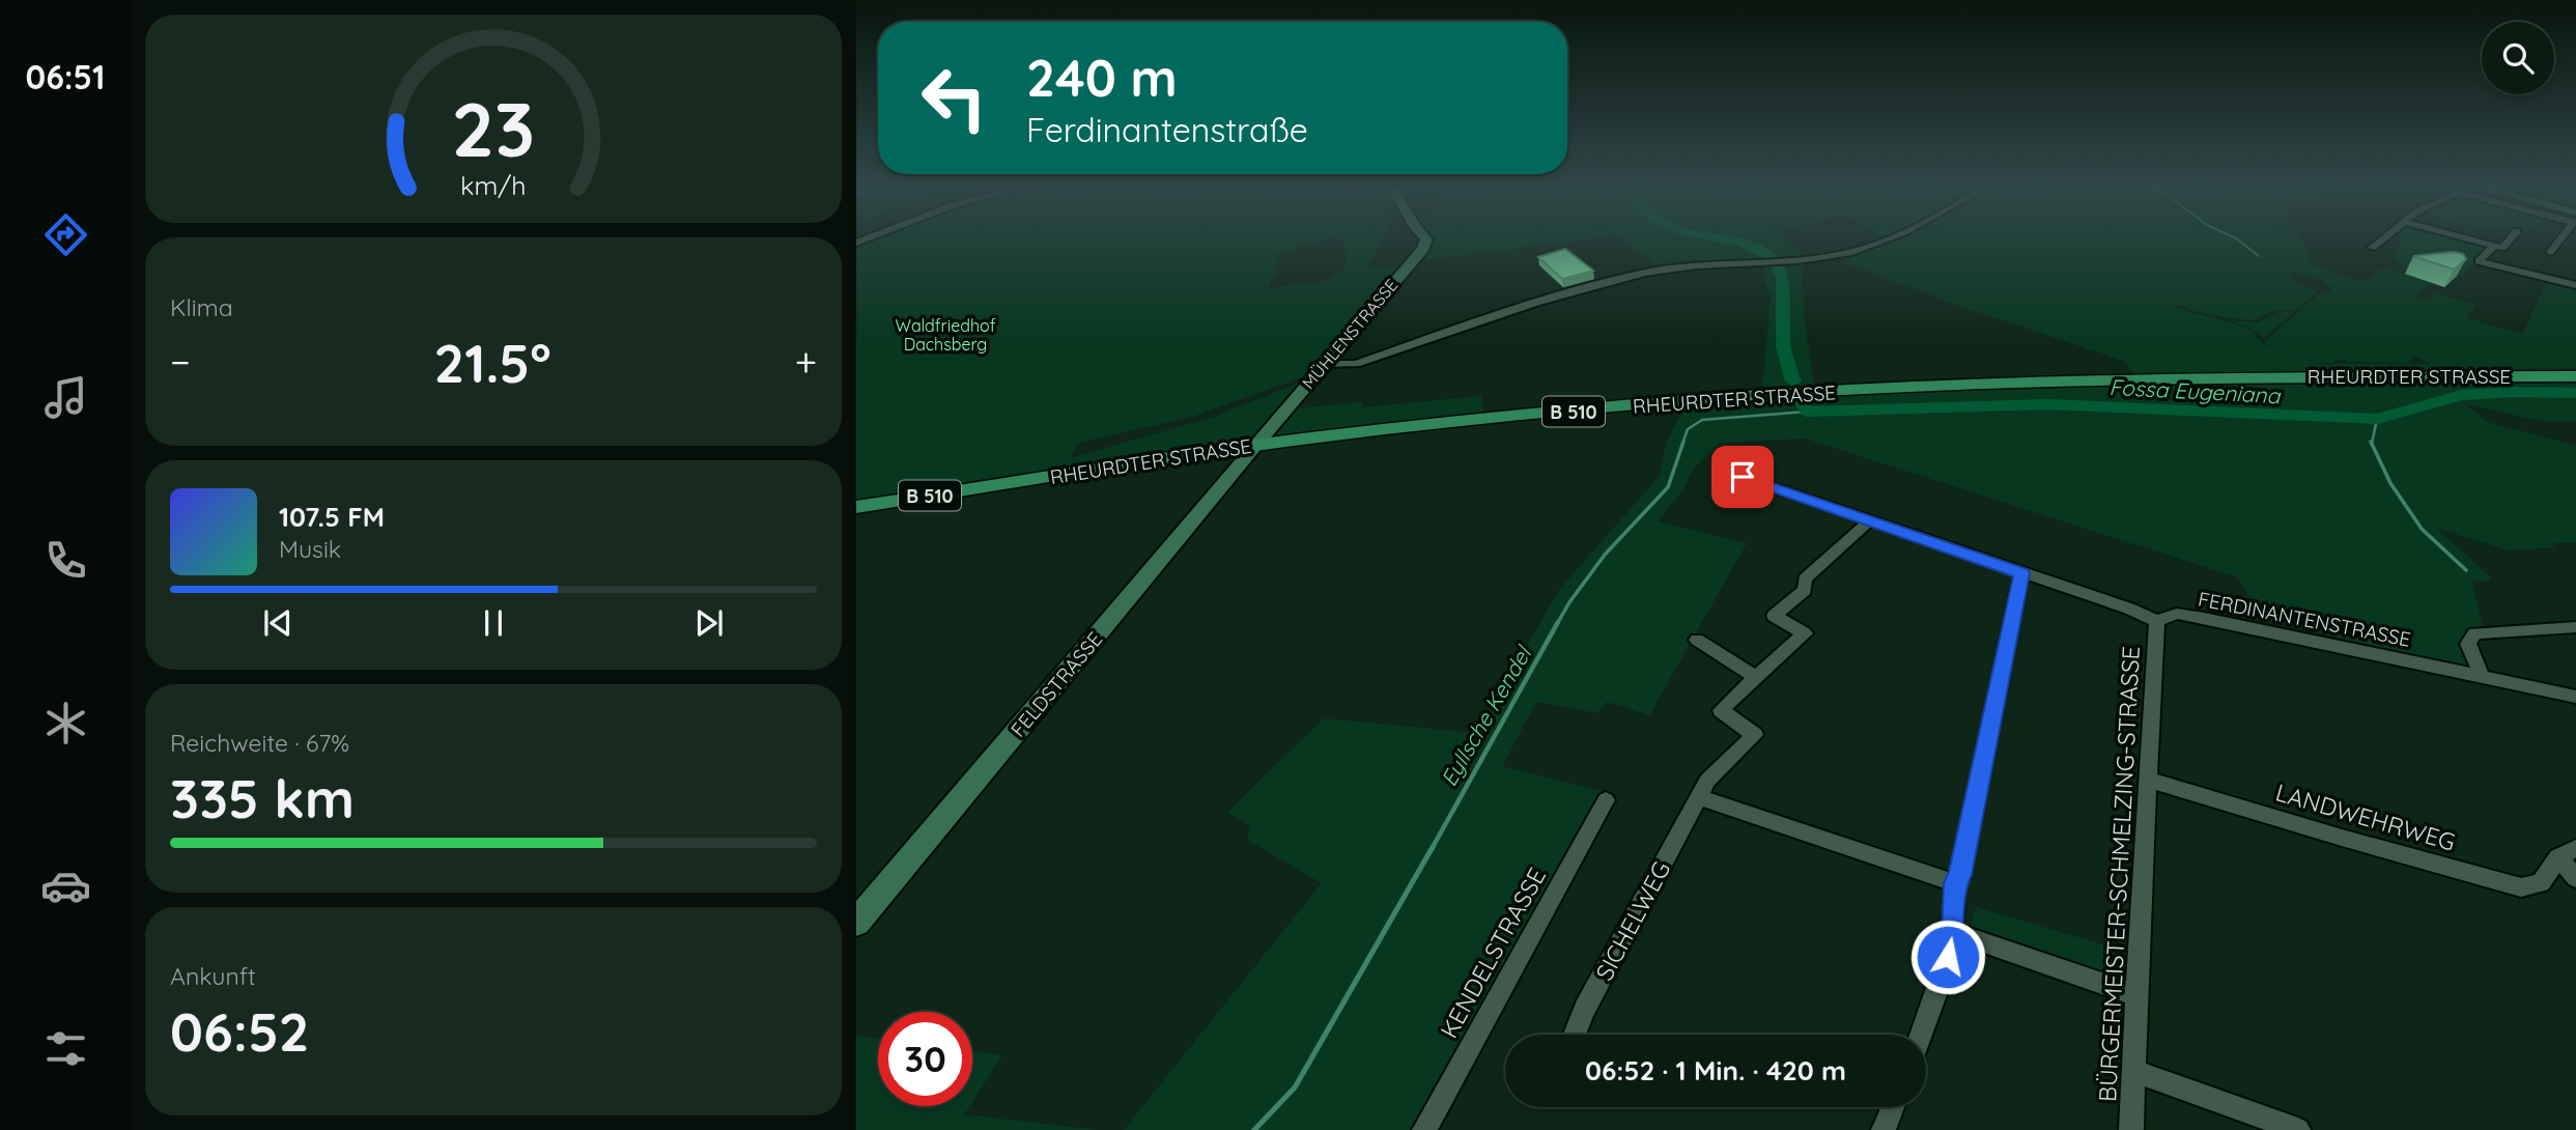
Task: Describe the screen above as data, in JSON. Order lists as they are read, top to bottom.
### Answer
{
  "streets": {
    "main road": ["RHEURDTER STRASSE", "B 510"],
    "street": [
      "MÜHLENSTRASSE",
      "FERDINANTENSTRASSE",
      "FELDSTRASSE",
      "LANDWEHRWEG",
      "BÜRGERMEISTER-SCHMELZING-STRASSE",
      "SICHELWEG",
      "KENDELSTRASSE"
    ]
  },
  "crossings": [
    ["MÜHLENSTRASSE", "RHEURDTER STRASSE"],
    ["MÜHLENSTRASSE", "FELDSTRASSE"],
    ["RHEURDTER STRASSE", "FELDSTRASSE"],
    ["FERDINANTENSTRASSE", "BÜRGERMEISTER-SCHMELZING-STRASSE"],
    ["LANDWEHRWEG", "BÜRGERMEISTER-SCHMELZING-STRASSE"]
  ],
  "water": ["Fossa Eugeniana", "Eyllsche Kendel"],
  "parks": ["Waldfriedhof Dachsberg"],
  "page": {
    "tabs": "06:51",
    "turn": ["240 m", "Ferdinantenstraße"],
    "tile": [
      "Klima",
      ["Reichweite · 67%", "335 km"],
      ["Ankunft", "06:52"]
    ],
    "heat": ["−", "21.5°", "+"],
    "song": ["107.5 FM", "Musik"],
    "limit": "30",
    "trip": "06:52 · 1 Min. · 420 m",
    "gauge": ["23", "km/h"]
  }
}
